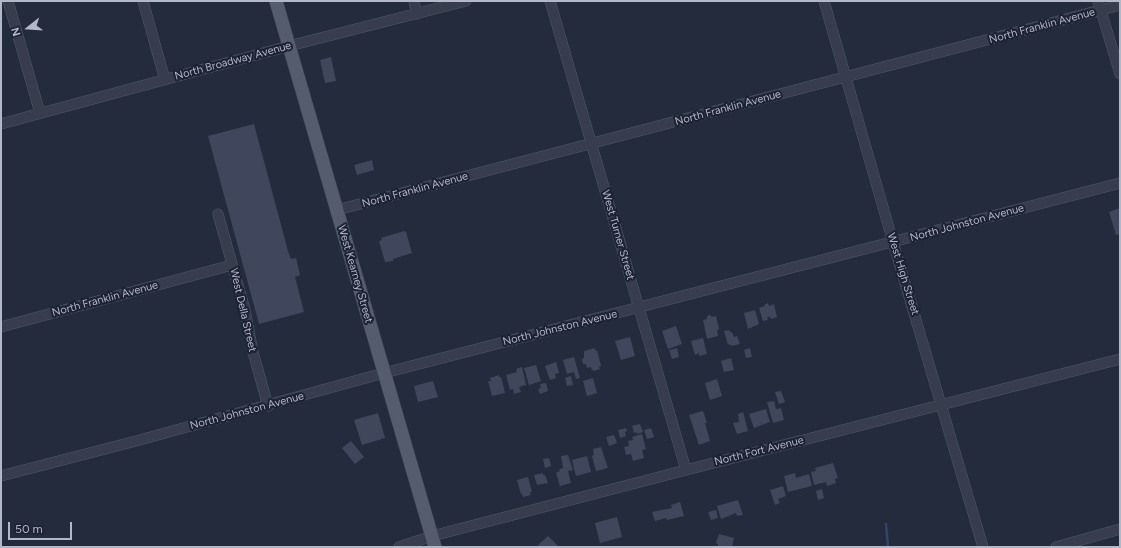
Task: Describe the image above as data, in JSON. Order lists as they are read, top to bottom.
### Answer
{
  "streets": {
    "main road": ["West Kearney Street"],
    "street": [
      "North Franklin Avenue",
      "North Broadway Avenue",
      "North Johnston Avenue",
      "West Turner Street",
      "West High Street",
      "West Della Street",
      "North Fort Avenue"
    ]
  },
  "crossings": [
    ["North Franklin Avenue", "West Turner Street"],
    ["North Franklin Avenue", "West Kearney Street"],
    ["North Franklin Avenue", "West High Street"],
    ["North Franklin Avenue", "West Della Street"],
    ["North Broadway Avenue", "West Kearney Street"],
    ["North Johnston Avenue", "West Turner Street"],
    ["North Johnston Avenue", "West Kearney Street"],
    ["North Johnston Avenue", "West High Street"],
    ["North Johnston Avenue", "West Della Street"],
    ["West Turner Street", "North Fort Avenue"],
    ["West Kearney Street", "North Fort Avenue"],
    ["West High Street", "North Fort Avenue"]
  ],
  "scale_bar": "50 m",
  "north": "left"
}
